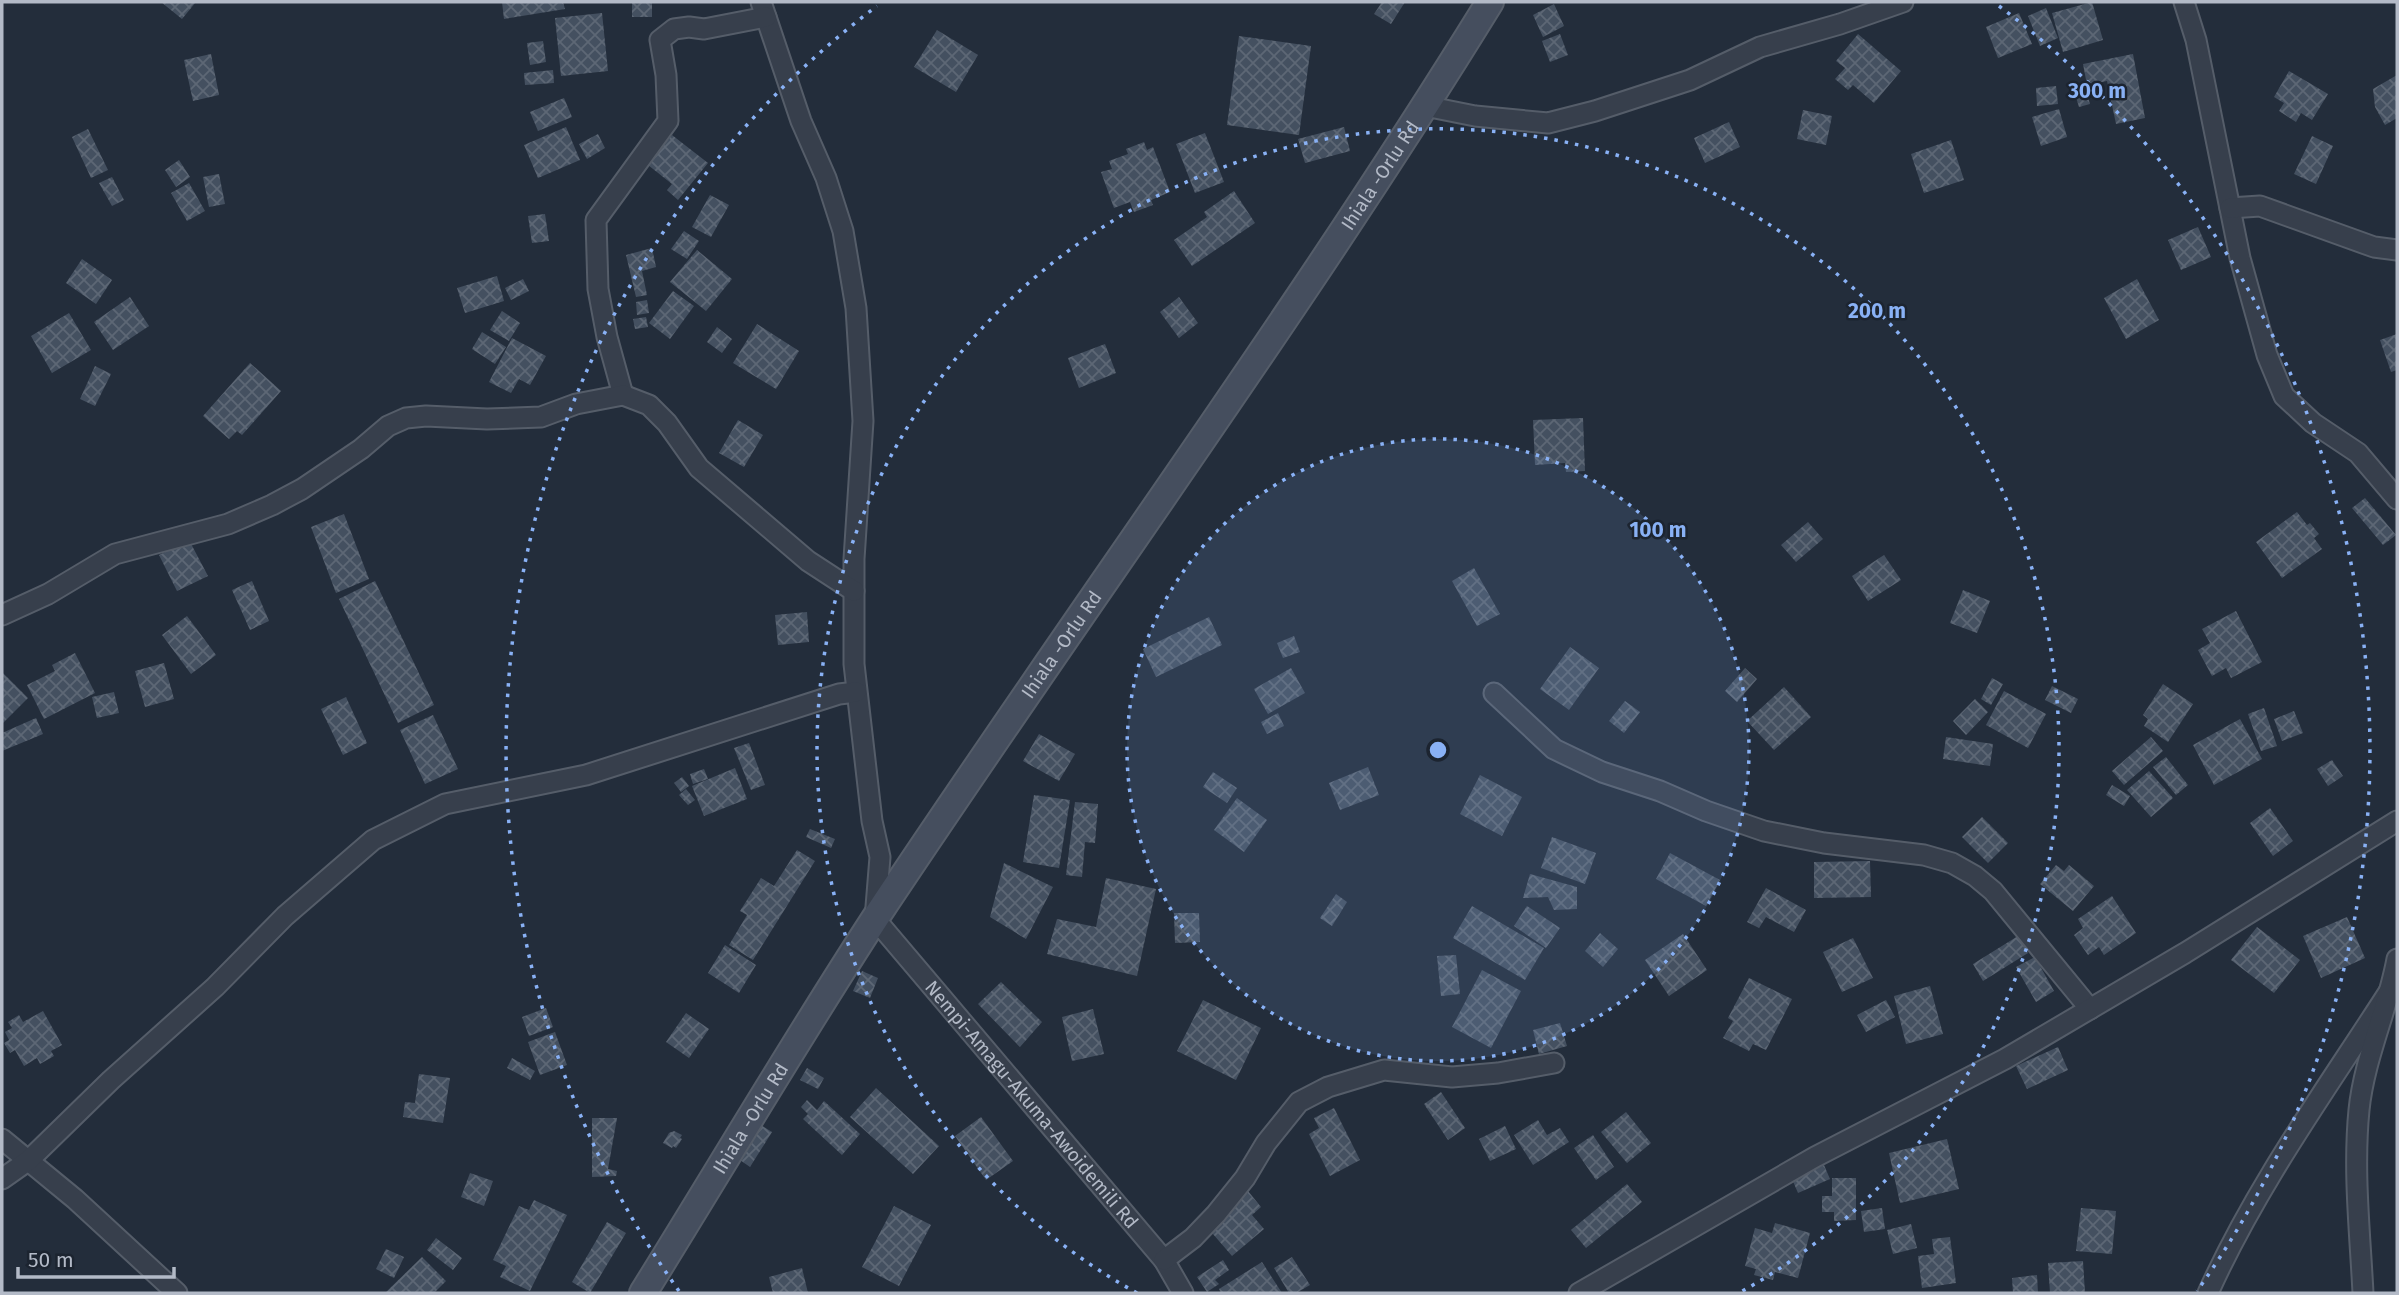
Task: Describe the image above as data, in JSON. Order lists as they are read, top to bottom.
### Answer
{
  "streets": {
    "main road": ["Ihiala -Orlu Rd"],
    "street": ["Nempi-Amagu-Akuma-Awoidemili Rd"]
  },
  "crossings": [
    ["Ihiala -Orlu Rd", "Nempi-Amagu-Akuma-Awoidemili Rd"]
  ],
  "scale_bar": "50 m",
  "rings": ["300 m", "200 m", "100 m"]
}
